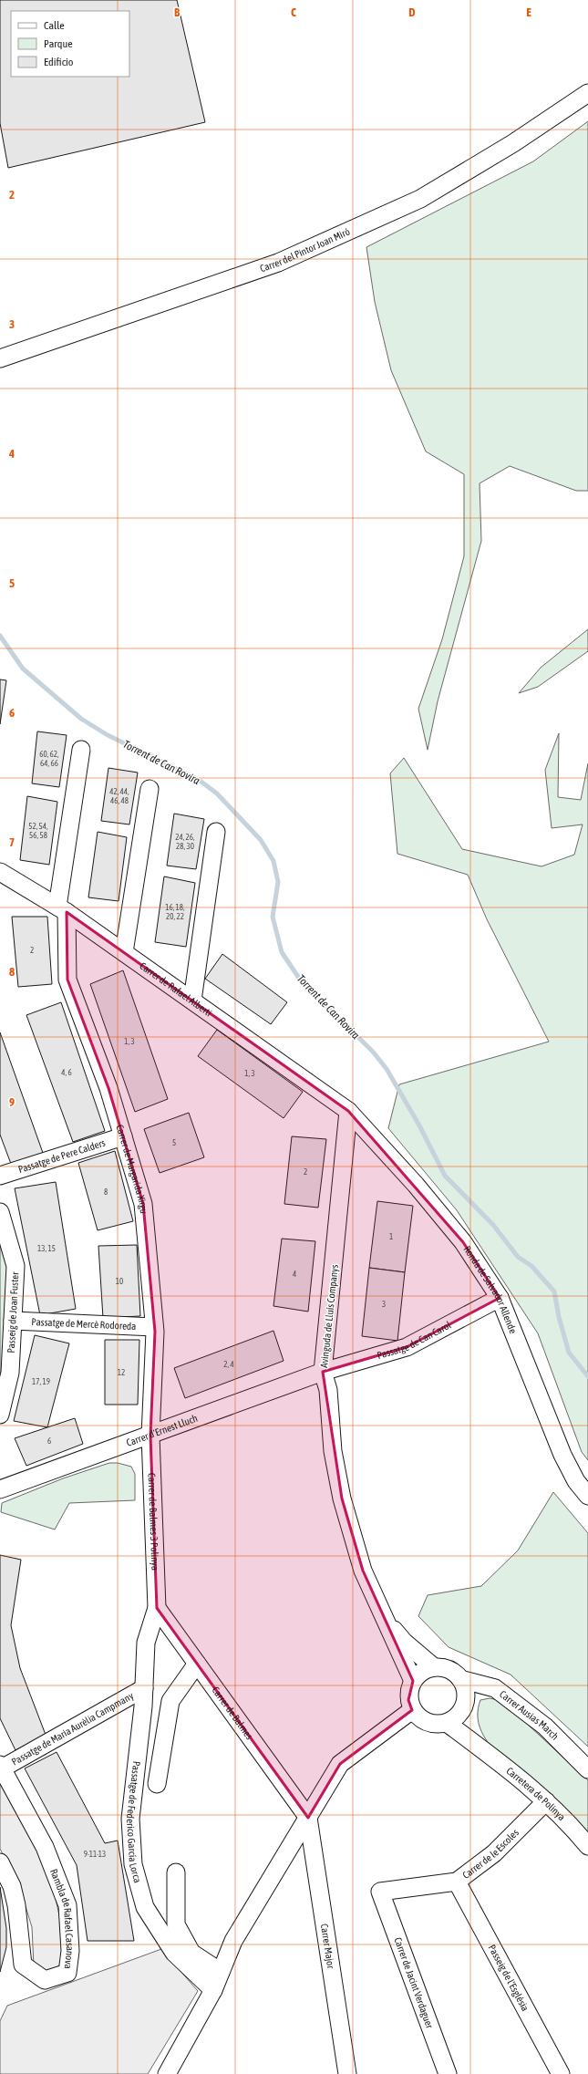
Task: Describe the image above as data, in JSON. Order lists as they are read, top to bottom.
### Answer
{
  "streets": {
    "street": [
      "Carrer del Pintor Joan Miró",
      "Carrer de Rafael Alberti",
      "Passatge de Pere Calders",
      "Carrer de Margarida Xirgu",
      "Ronda de Salvador Allende",
      "Passeig de Joan Fuster",
      "Avinguda de Lluís Companys",
      "Passatge de Mercè Rodoreda",
      "Passatge de Can Carol",
      "Carrer d'Ernest Lluch",
      "Carrer de Balmes 3 Polinya",
      "Carrer de Balmes",
      "Carrer Ausias March",
      "Passatge de Maria Aurèlia Campmany",
      "Carretera de Polinya",
      "Passatge de Federico García Lorca",
      "Carrer de le Escoles",
      "Rambla de Rafael Casanova",
      "Carrer Major",
      "Passeig de l'Església",
      "Carrer de Jacint Verdaguer"
    ]
  },
  "crossings": [
    ["Carrer de Rafael Alberti", "Carrer de Margarida Xirgu"],
    ["Carrer de Rafael Alberti", "Ronda de Salvador Allende"],
    ["Carrer de Rafael Alberti", "Avinguda de Lluís Companys"],
    ["Passatge de Pere Calders", "Carrer de Margarida Xirgu"],
    ["Carrer de Margarida Xirgu", "Passatge de Mercè Rodoreda"],
    ["Carrer de Margarida Xirgu", "Carrer d'Ernest Lluch"],
    ["Carrer de Margarida Xirgu", "Carrer de Balmes 3 Polinya"],
    ["Ronda de Salvador Allende", "Avinguda de Lluís Companys"],
    ["Ronda de Salvador Allende", "Passatge de Can Carol"],
    ["Passeig de Joan Fuster", "Passatge de Mercè Rodoreda"],
    ["Avinguda de Lluís Companys", "Passatge de Can Carol"],
    ["Avinguda de Lluís Companys", "Carrer d'Ernest Lluch"],
    ["Passatge de Can Carol", "Carrer d'Ernest Lluch"],
    ["Carrer d'Ernest Lluch", "Carrer de Balmes 3 Polinya"],
    ["Carrer de Balmes 3 Polinya", "Carrer de Balmes"],
    ["Carrer de Balmes 3 Polinya", "Passatge de Federico García Lorca"],
    ["Carrer de Balmes", "Passatge de Federico García Lorca"],
    ["Carrer de Balmes", "Carrer Major"],
    ["Carrer Ausias March", "Carretera de Polinya"],
    ["Passatge de Maria Aurèlia Campmany", "Passatge de Federico García Lorca"],
    ["Passatge de Maria Aurèlia Campmany", "Rambla de Rafael Casanova"],
    ["Carretera de Polinya", "Carrer de le Escoles"],
    ["Carrer de le Escoles", "Passeig de l'Església"],
    ["Carrer de le Escoles", "Carrer de Jacint Verdaguer"]
  ],
  "water": ["Torrent de Can Rovira"],
  "house_numbers": [
    "60, 62, 64, 66",
    "42, 44, 46, 48",
    "52, 54, 56, 58",
    "24, 26, 28, 30",
    "16, 18, 20, 22",
    "2",
    "1, 3",
    "4, 6",
    "1, 3",
    "5",
    "2",
    "8",
    "1",
    "13, 15",
    "4",
    "10",
    "3",
    "2, 4",
    "12",
    "17, 19",
    "6",
    "9-11-13"
  ],
  "legend": ["Calle", "Parque", "Edificio"],
  "grid": {
    "columns": [
      "B",
      "C",
      "D",
      "E"
    ],
    "rows": [
      "2",
      "3",
      "4",
      "5",
      "6",
      "7",
      "8",
      "9"
    ]
  }
}
